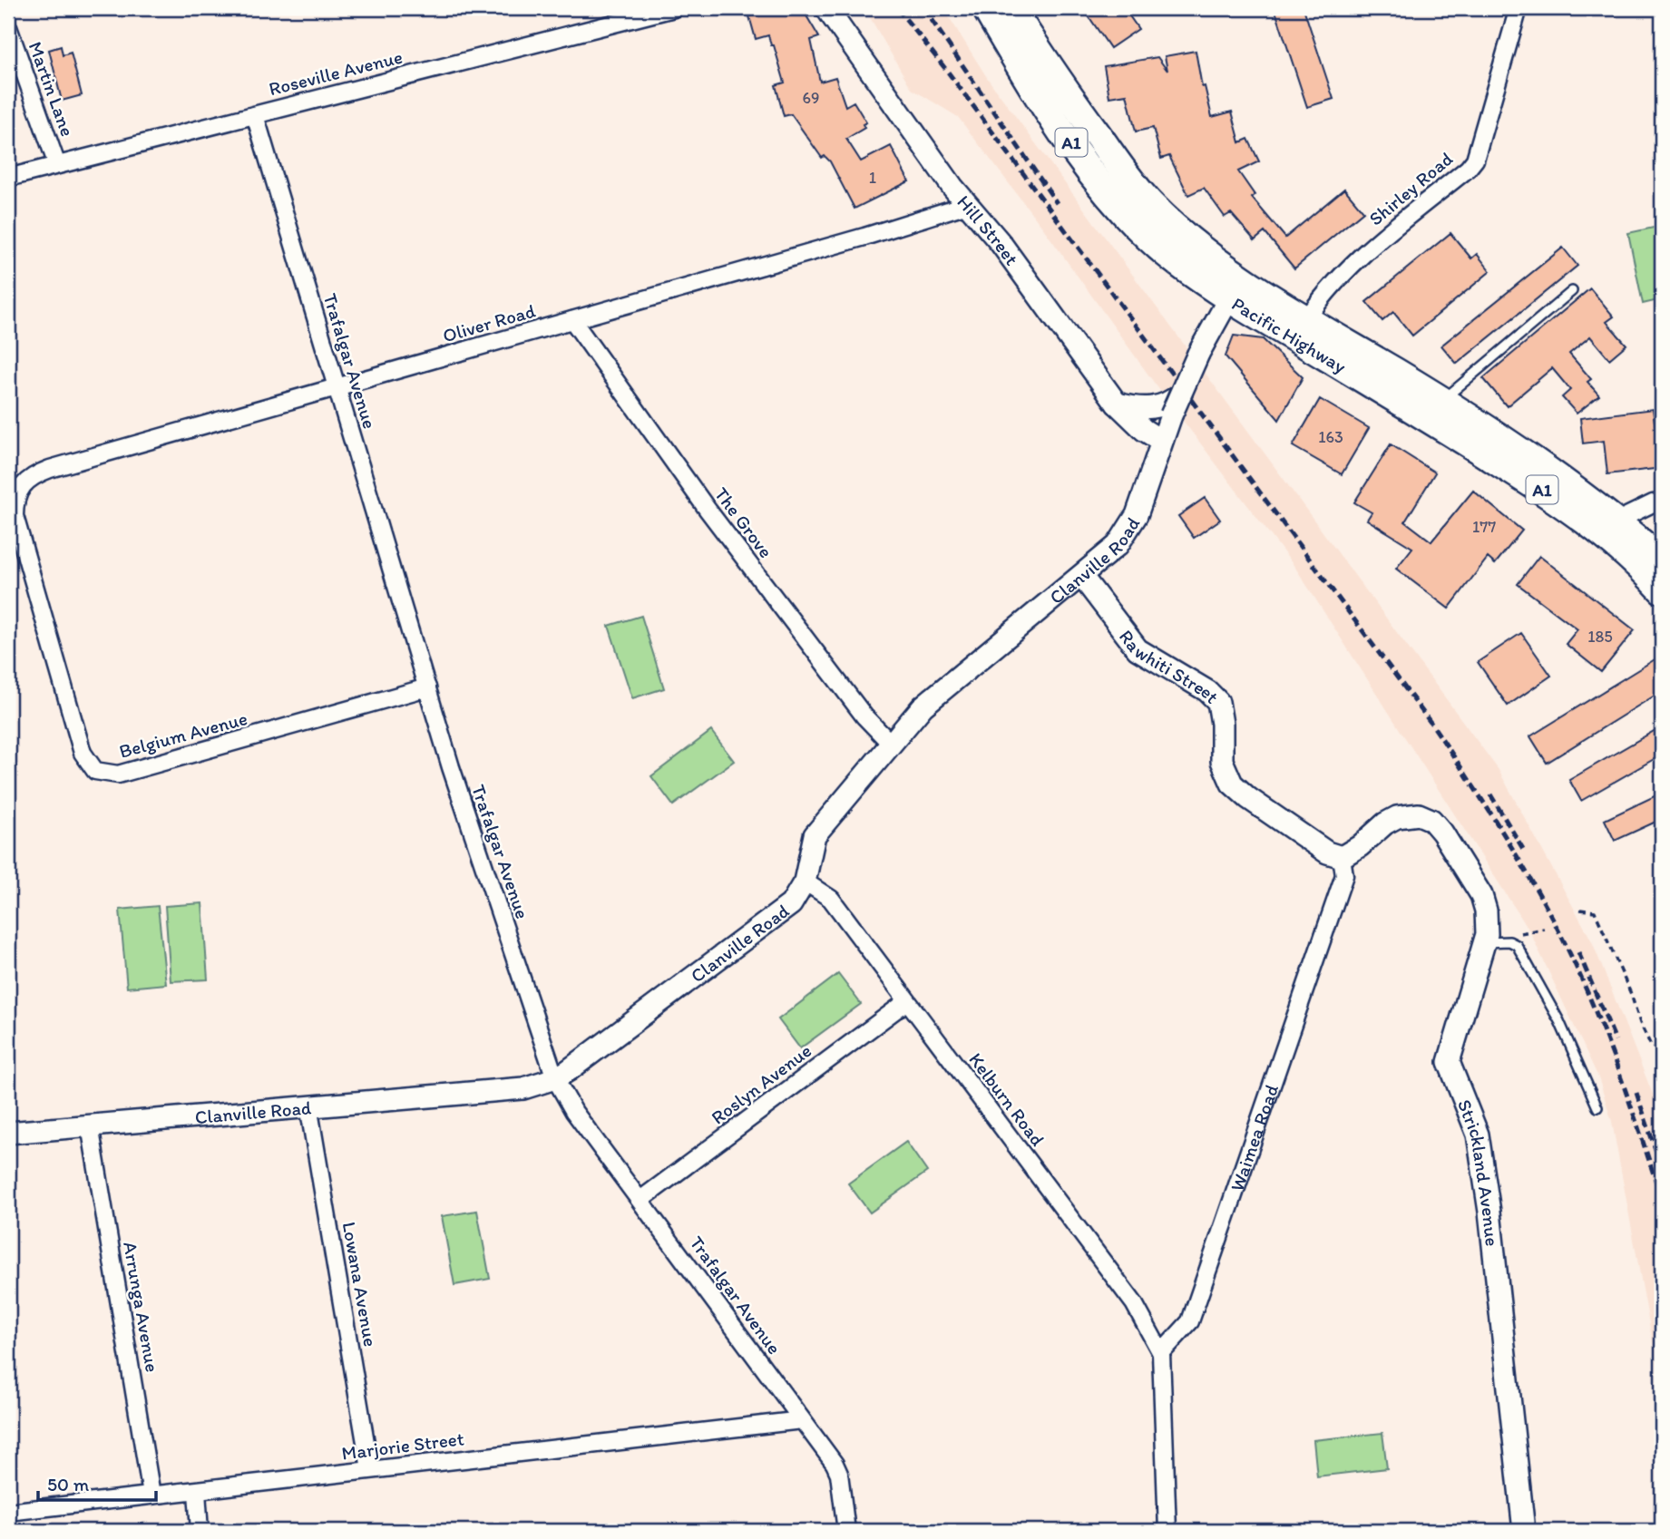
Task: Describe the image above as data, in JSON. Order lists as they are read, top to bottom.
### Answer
{
  "streets": {
    "highway": ["A1", "Pacific Highway"],
    "street": [
      "Roseville Avenue",
      "Martin Lane",
      "Shirley Road",
      "Hill Street",
      "Oliver Road",
      "Trafalgar Avenue",
      "The Grove",
      "Clanville Road",
      "Rawhiti Street",
      "Belgium Avenue",
      "Roslyn Avenue",
      "Kelburn Road",
      "Waimea Road",
      "Strickland Avenue",
      "Lowana Avenue",
      "Arrunga Avenue",
      "Marjorie Street"
    ]
  },
  "crossings": [
    ["Roseville Avenue", "Martin Lane"],
    ["Roseville Avenue", "Trafalgar Avenue"],
    ["Shirley Road", "Pacific Highway"],
    ["Hill Street", "Oliver Road"],
    ["Hill Street", "Clanville Road"],
    ["Oliver Road", "Trafalgar Avenue"],
    ["Oliver Road", "The Grove"],
    ["Oliver Road", "Belgium Avenue"],
    ["Pacific Highway", "Clanville Road"],
    ["Trafalgar Avenue", "Clanville Road"],
    ["Trafalgar Avenue", "Belgium Avenue"],
    ["Trafalgar Avenue", "Roslyn Avenue"],
    ["Trafalgar Avenue", "Marjorie Street"],
    ["The Grove", "Clanville Road"],
    ["Clanville Road", "Rawhiti Street"],
    ["Clanville Road", "Kelburn Road"],
    ["Clanville Road", "Lowana Avenue"],
    ["Clanville Road", "Arrunga Avenue"],
    ["Rawhiti Street", "Waimea Road"],
    ["Rawhiti Street", "Strickland Avenue"],
    ["Roslyn Avenue", "Kelburn Road"],
    ["Kelburn Road", "Waimea Road"],
    ["Waimea Road", "Strickland Avenue"],
    ["Lowana Avenue", "Marjorie Street"],
    ["Arrunga Avenue", "Marjorie Street"]
  ],
  "house_numbers": [
    "69",
    "1",
    "163",
    "177",
    "185"
  ],
  "scale_bar": "50 m"
}
